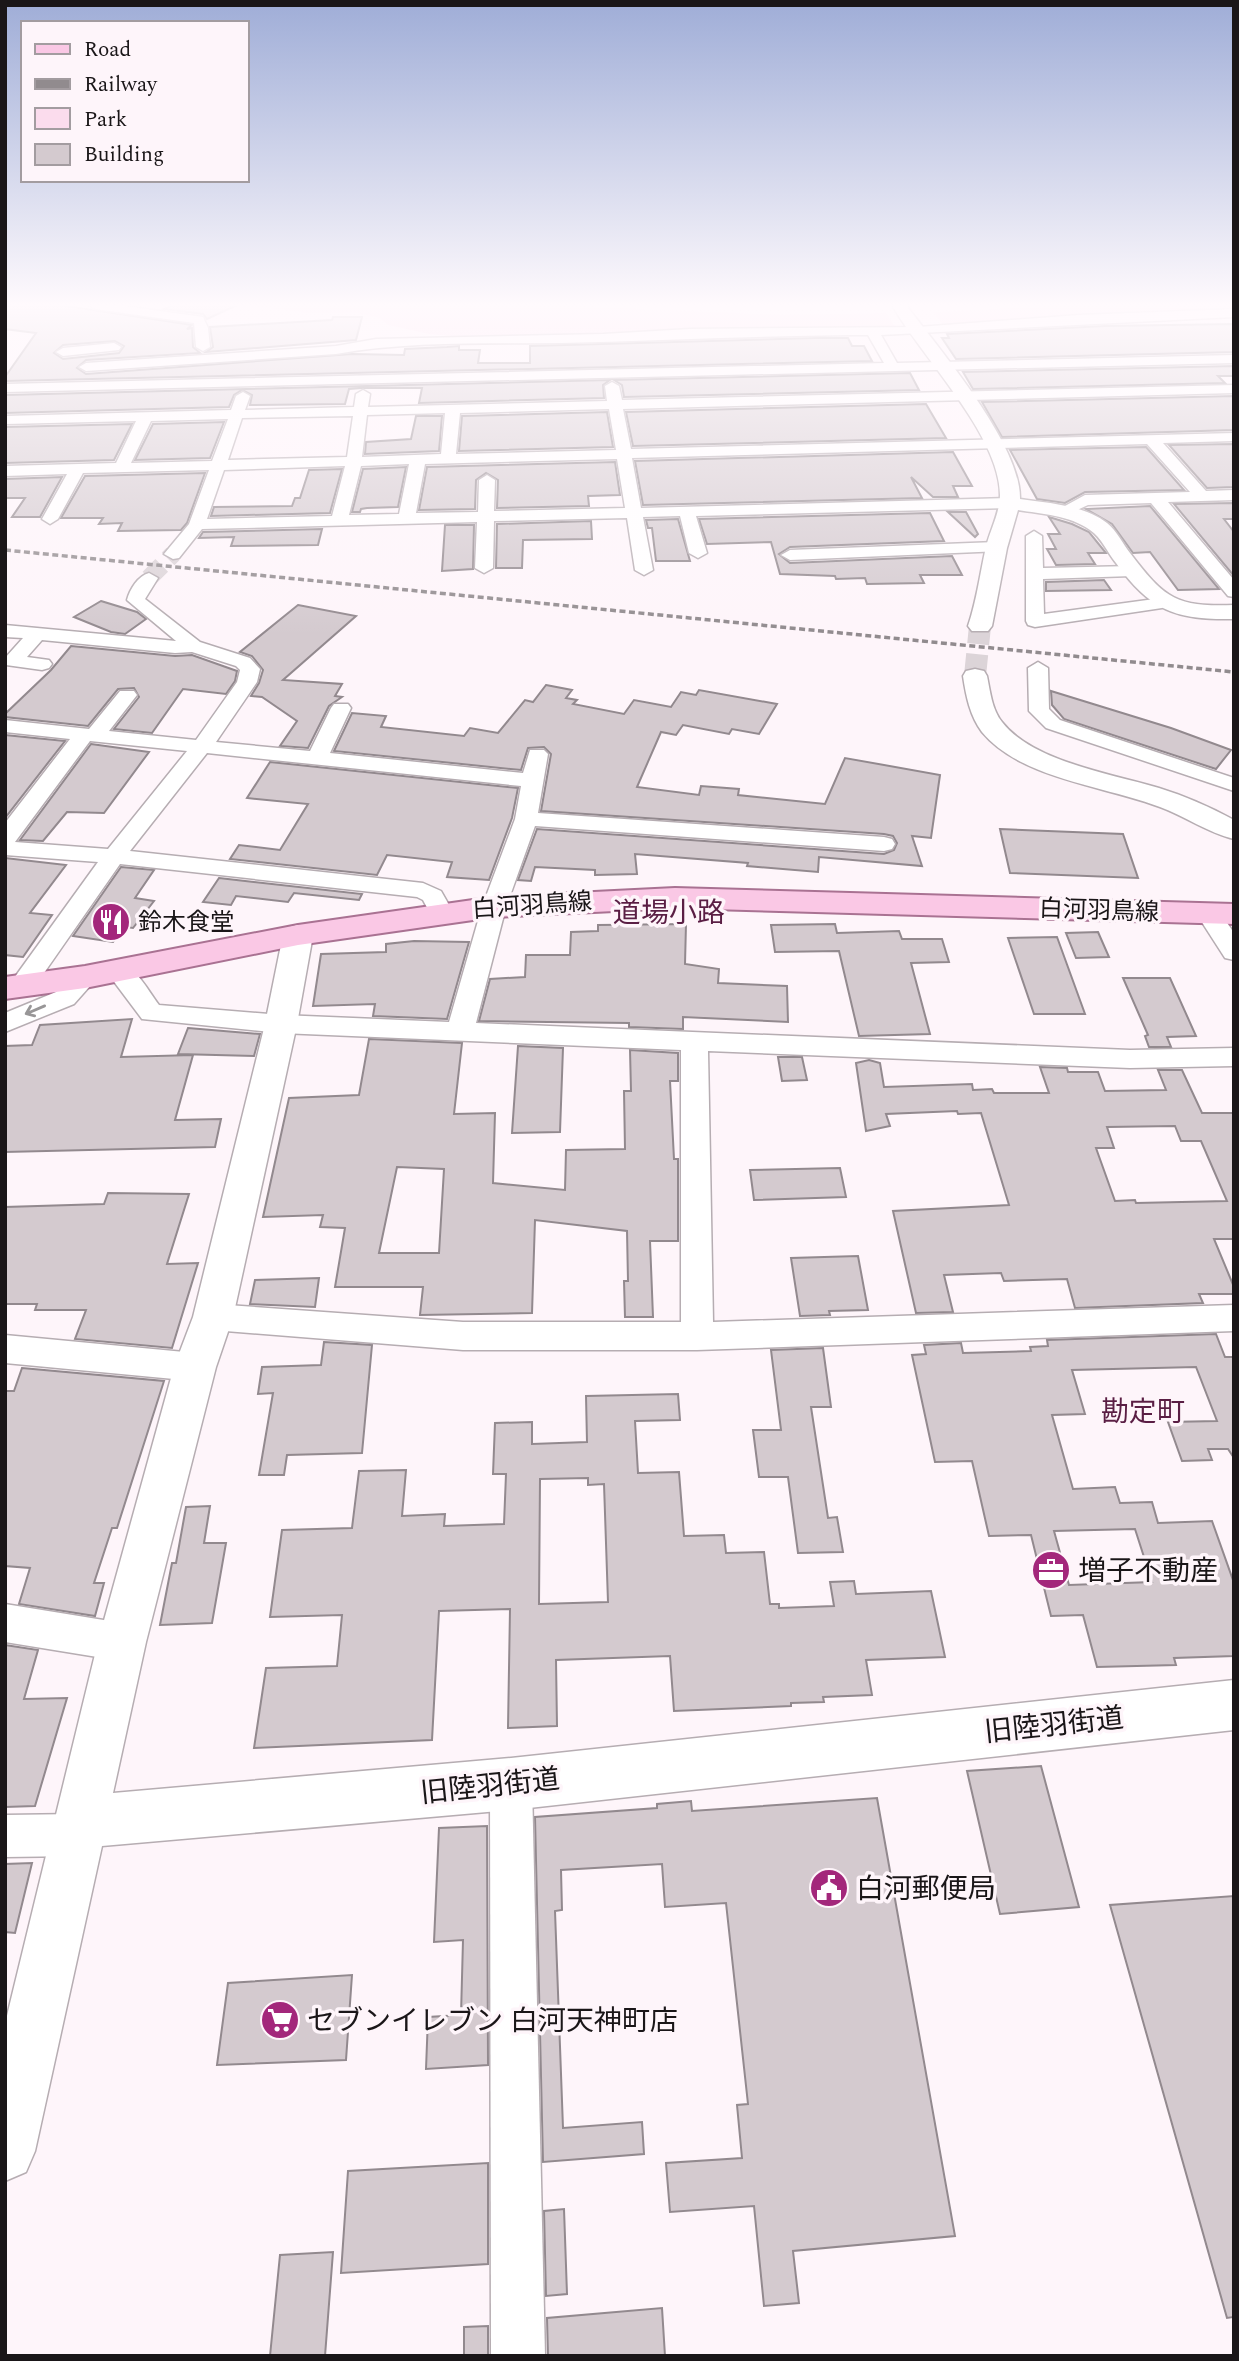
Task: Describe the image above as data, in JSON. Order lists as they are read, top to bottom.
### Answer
{
  "streets": {
    "main road": ["白河羽鳥線"],
    "street": ["旧陸羽街道"]
  },
  "districts": ["道場小路", "勘定町"],
  "places": {
    "restaurant": ["鈴木食堂"],
    "office": ["増子不動産"],
    "public building": ["白河郵便局"],
    "supermarket": ["セブンイレブン 白河天神町店"]
  },
  "legend": [
    "Road",
    "Railway",
    "Park",
    "Building"
  ]
}
